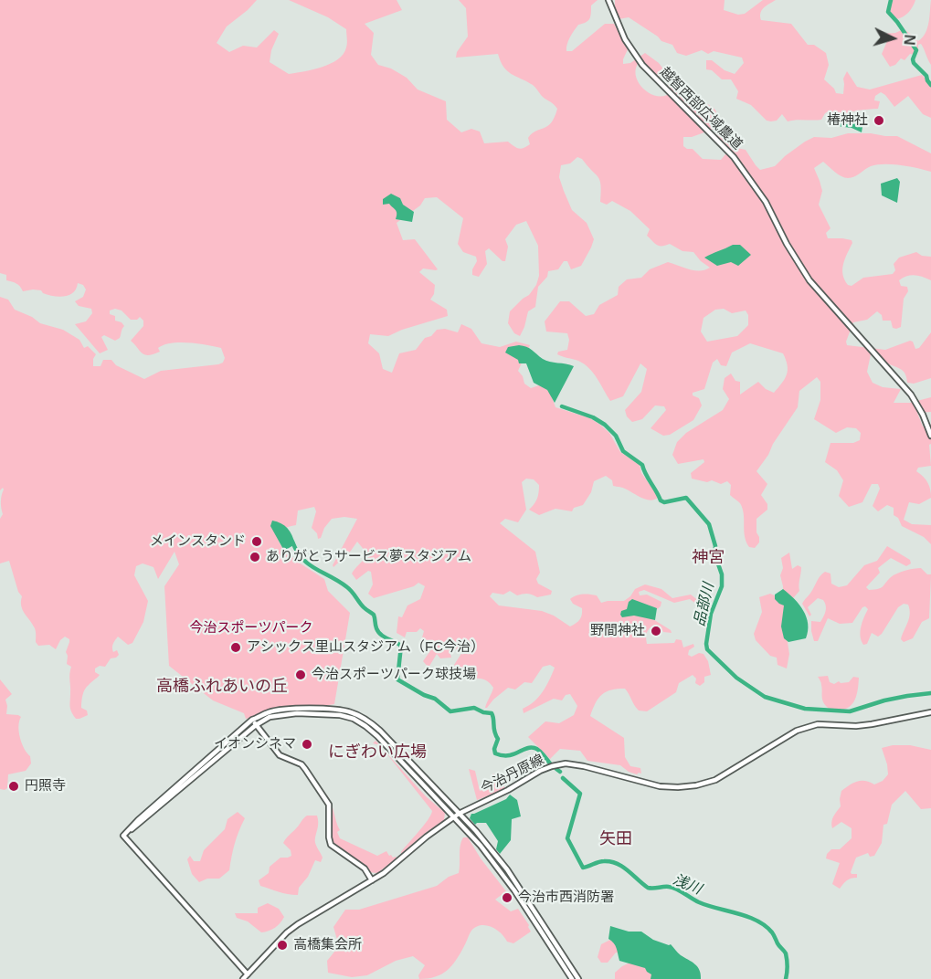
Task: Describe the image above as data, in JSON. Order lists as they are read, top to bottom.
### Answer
{
  "streets": {
    "street": ["越智西部広域農道", "今治丹原線"]
  },
  "districts": [
    "神宮",
    "高橋ふれあいの丘",
    "にぎわい広場",
    "矢田"
  ],
  "water": ["品部川", "浅川"],
  "parks": ["今治スポーツパーク"],
  "places": [
    "椿神社",
    "メインスタンド",
    "ありがとうサービス夢スタジアム",
    "野間神社",
    "アシックス里山スタジアム（FC今治）",
    "今治スポーツパーク球技場",
    "イオンシネマ",
    "円照寺",
    "今治市西消防署",
    "高橋集会所"
  ],
  "north": "right"
}
